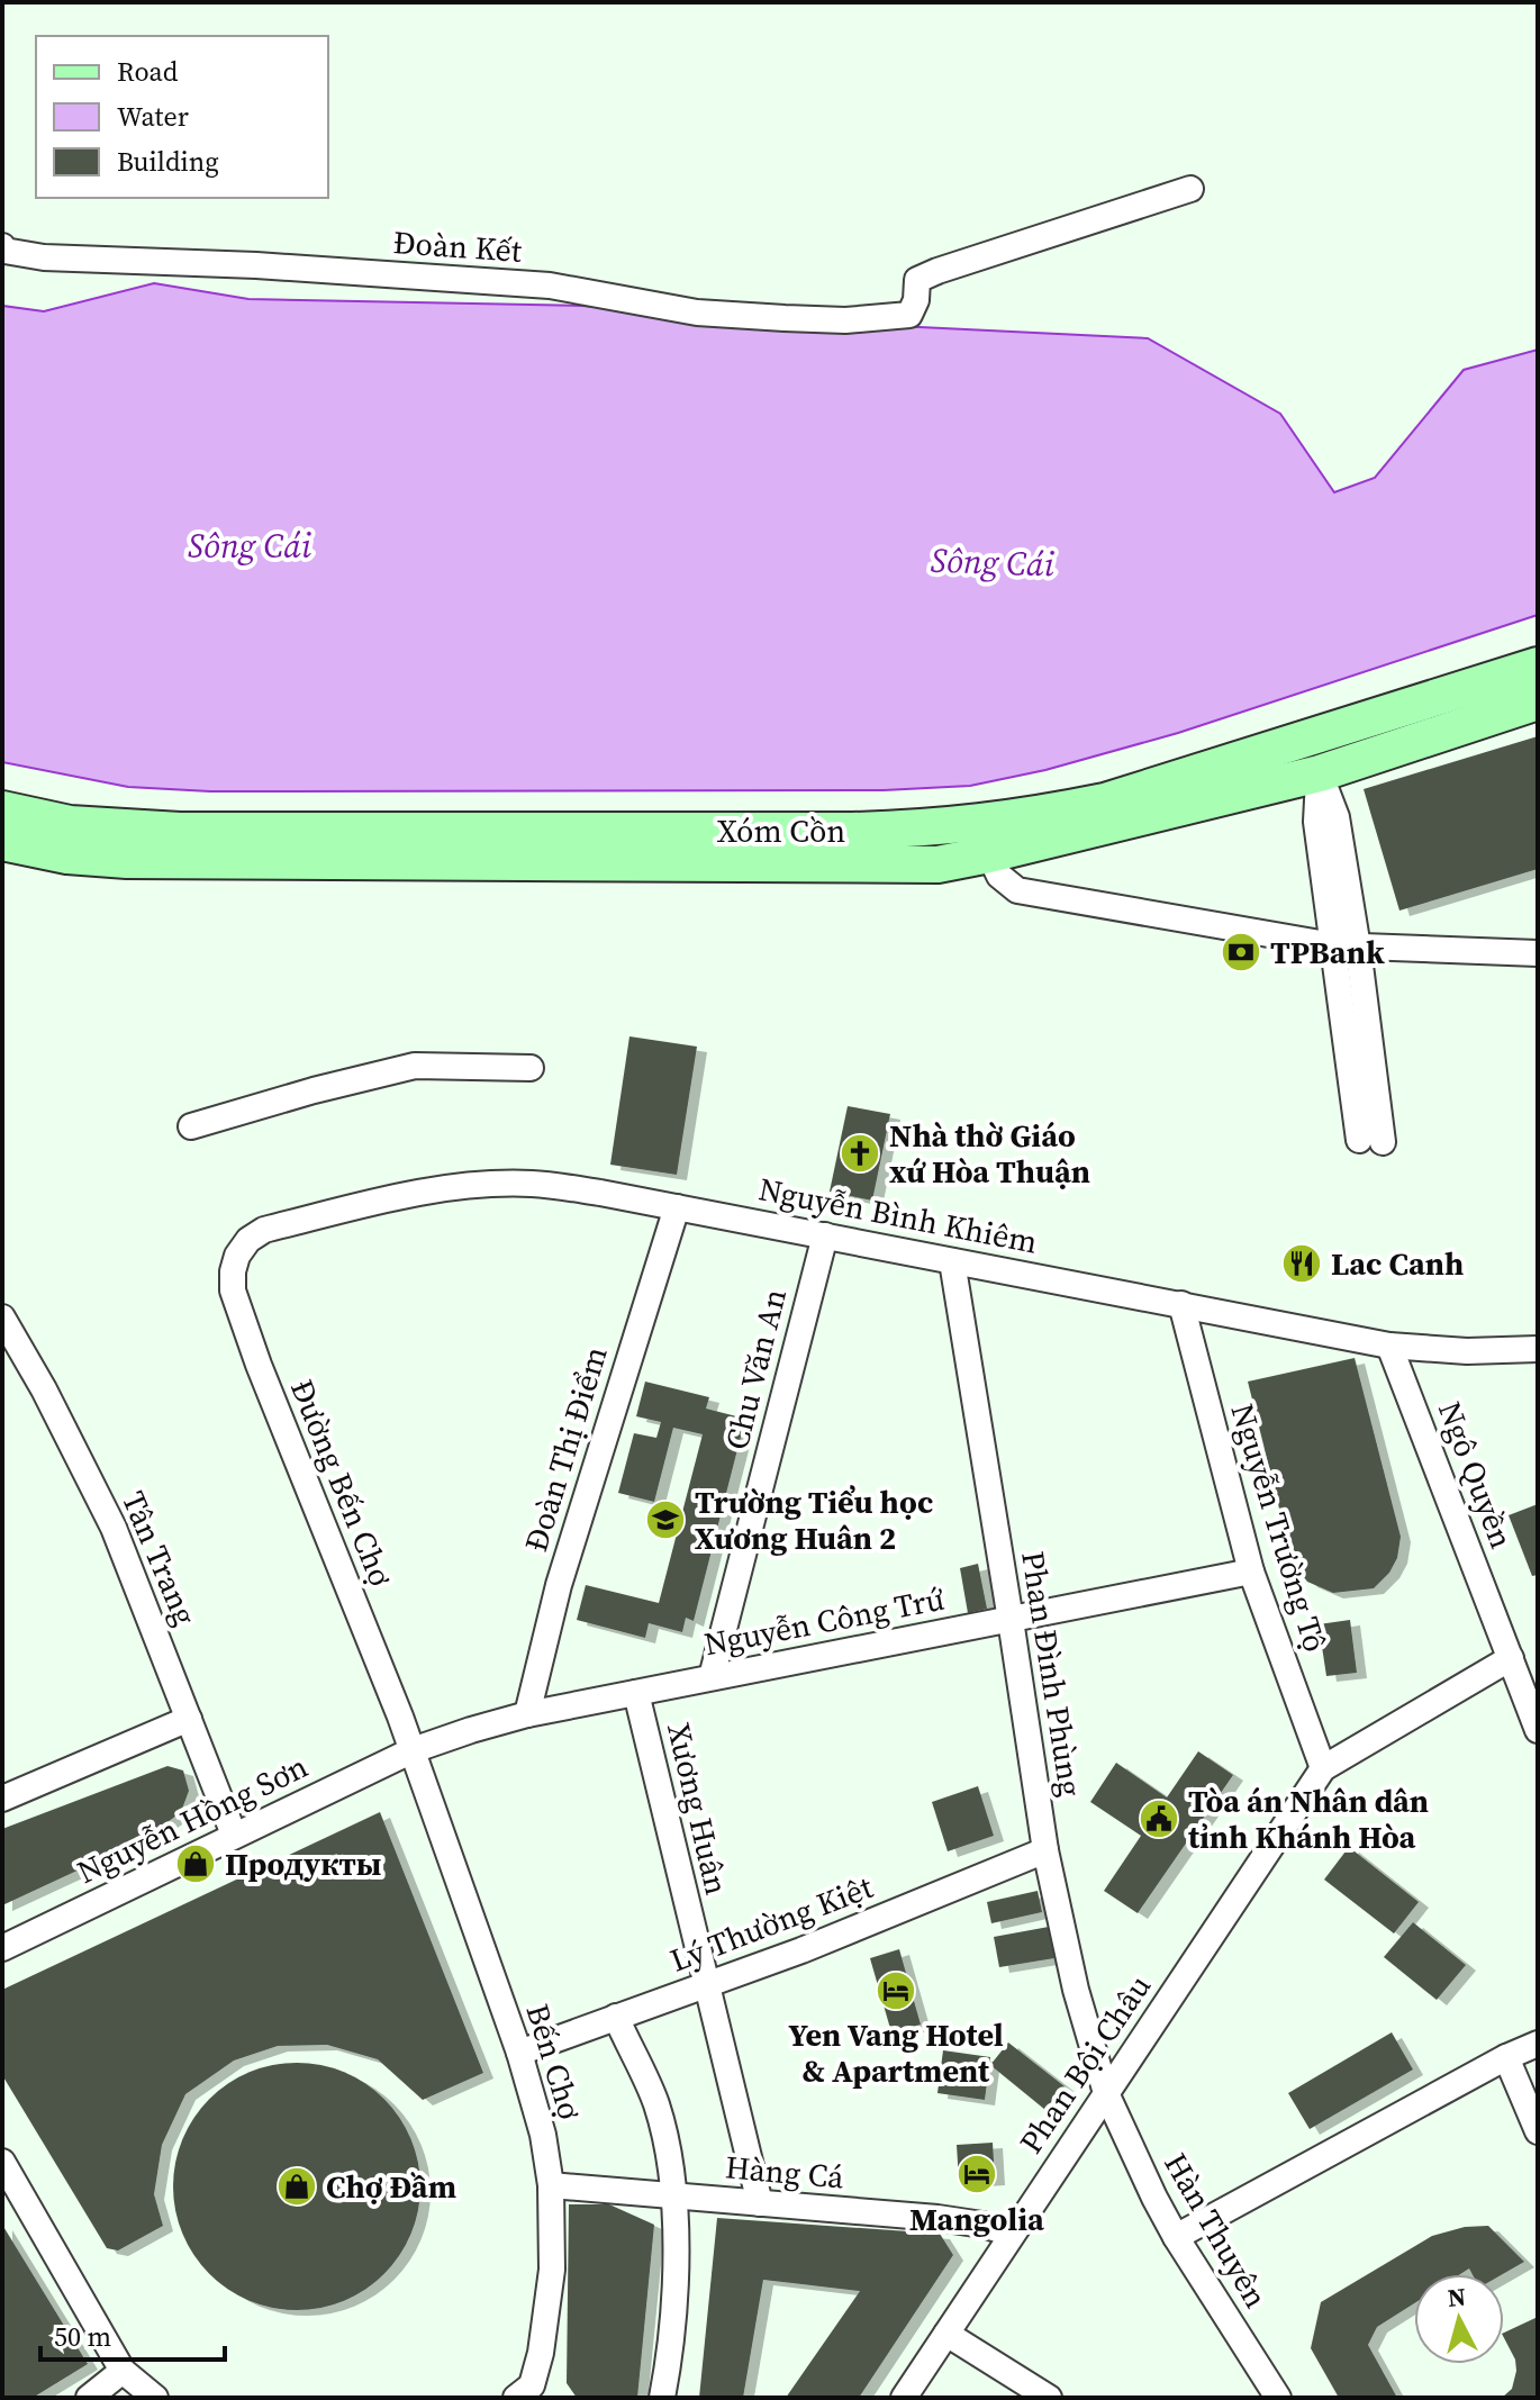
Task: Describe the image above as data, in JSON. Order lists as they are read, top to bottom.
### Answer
{
  "streets": {
    "street": [
      "Đoàn Kết",
      "Xóm Cồn",
      "Nguyễn Bình Khiêm",
      "Chu Văn An",
      "Đoàn Thị Điểm",
      "Ngô Quyền",
      "Đường Bến Chợ",
      "Nguyễn Trường Tộ",
      "Tân Trang",
      "Nguyễn Công Trứ",
      "Phan Đình Phùng",
      "Xương Huân",
      "Nguyễn Hồng Sơn",
      "Lý Thường Kiệt",
      "Bến Chợ",
      "Phan Bội Châu",
      "Hàng Cá",
      "Hàn Thuyên"
    ]
  },
  "crossings": [
    ["Nguyễn Bình Khiêm", "Chu Văn An"],
    ["Nguyễn Bình Khiêm", "Đoàn Thị Điểm"],
    ["Nguyễn Bình Khiêm", "Ngô Quyền"],
    ["Nguyễn Bình Khiêm", "Đường Bến Chợ"],
    ["Nguyễn Bình Khiêm", "Nguyễn Trường Tộ"],
    ["Nguyễn Bình Khiêm", "Phan Đình Phùng"],
    ["Chu Văn An", "Nguyễn Công Trứ"],
    ["Đoàn Thị Điểm", "Nguyễn Công Trứ"],
    ["Đường Bến Chợ", "Nguyễn Công Trứ"],
    ["Đường Bến Chợ", "Nguyễn Hồng Sơn"],
    ["Đường Bến Chợ", "Bến Chợ"],
    ["Nguyễn Trường Tộ", "Nguyễn Công Trứ"],
    ["Nguyễn Trường Tộ", "Phan Bội Châu"],
    ["Tân Trang", "Nguyễn Hồng Sơn"],
    ["Nguyễn Công Trứ", "Phan Đình Phùng"],
    ["Nguyễn Công Trứ", "Xương Huân"],
    ["Nguyễn Công Trứ", "Nguyễn Hồng Sơn"],
    ["Nguyễn Công Trứ", "Bến Chợ"],
    ["Phan Đình Phùng", "Lý Thường Kiệt"],
    ["Phan Đình Phùng", "Phan Bội Châu"],
    ["Phan Đình Phùng", "Hàn Thuyên"],
    ["Xương Huân", "Lý Thường Kiệt"],
    ["Xương Huân", "Hàng Cá"],
    ["Nguyễn Hồng Sơn", "Bến Chợ"],
    ["Lý Thường Kiệt", "Bến Chợ"],
    ["Bến Chợ", "Hàng Cá"],
    ["Phan Bội Châu", "Hàng Cá"],
    ["Phan Bội Châu", "Hàn Thuyên"]
  ],
  "water": ["Sông Cái"],
  "places": {
    "bank": ["TPBank"],
    "church": ["Nhà thờ Giáo xứ Hòa Thuận"],
    "restaurant": ["Lac Canh"],
    "school or university": ["Trường Tiểu học Xương Huân 2"],
    "public building": ["Tòa án Nhân dân tỉnh Khánh Hòa"],
    "shop": ["Продукты", "Chợ Đầm"],
    "hotel": ["Yen Vang Hotel & Apartment", "Mangolia"]
  },
  "legend": ["Road", "Water", "Building"],
  "scale_bar": "50 m",
  "north": "top"
}
